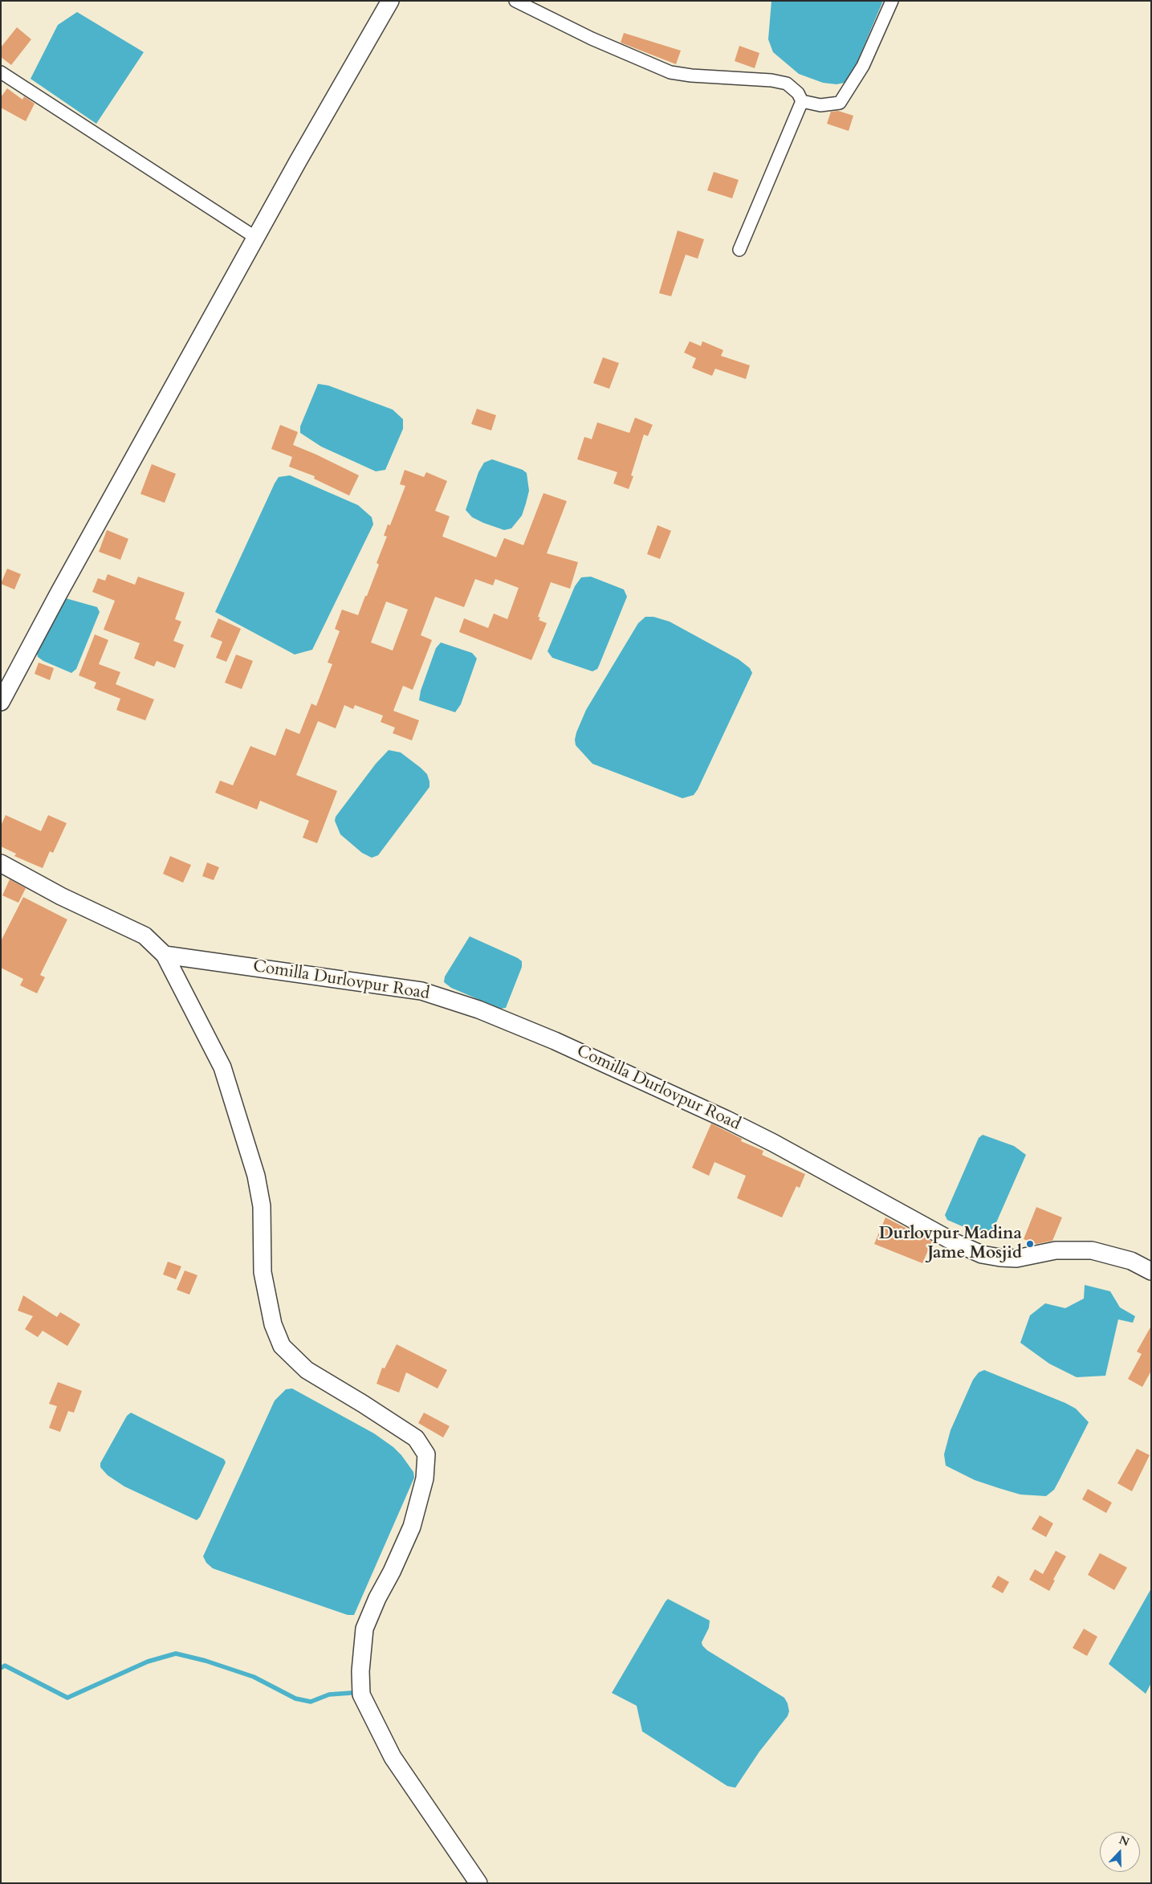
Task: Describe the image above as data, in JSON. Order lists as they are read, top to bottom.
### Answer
{
  "streets": {
    "street": ["Comilla Durlovpur Road"]
  },
  "places": ["Durlovpur Madina Jame Mosjid"],
  "north": "top"
}
